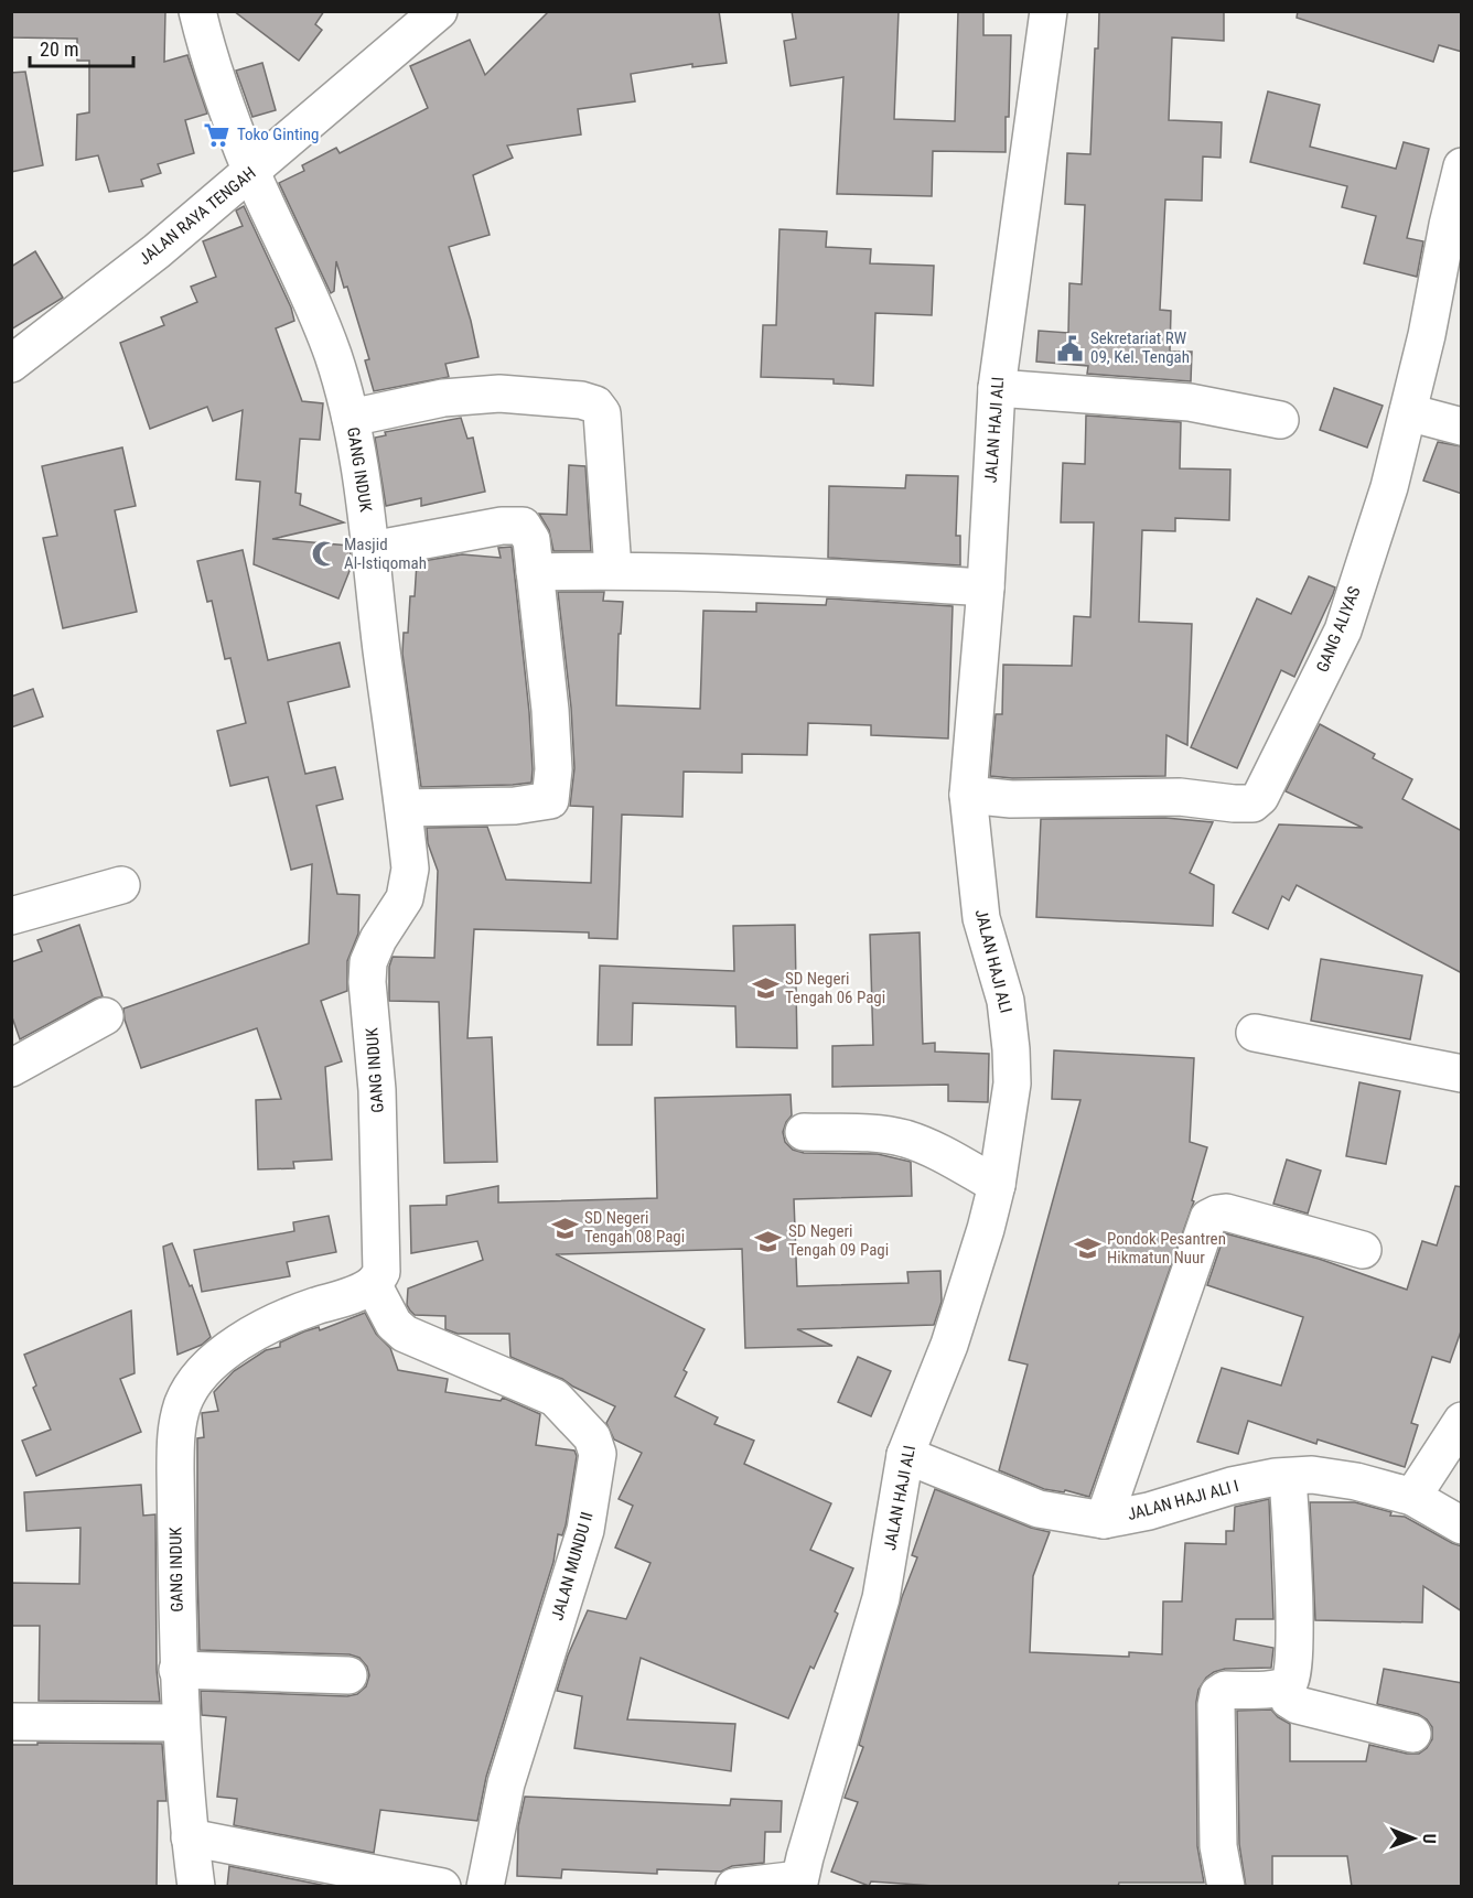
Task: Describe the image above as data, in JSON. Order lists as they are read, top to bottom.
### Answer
{
  "streets": {
    "street": [
      "JALAN RAYA TENGAH",
      "JALAN HAJI ALI",
      "GANG INDUK",
      "GANG ALIYAS",
      "JALAN HAJI ALI I",
      "JALAN MUNDU II"
    ]
  },
  "crossings": [
    ["JALAN RAYA TENGAH", "GANG INDUK"],
    ["JALAN HAJI ALI", "GANG ALIYAS"],
    ["JALAN HAJI ALI", "JALAN HAJI ALI I"],
    ["GANG INDUK", "JALAN MUNDU II"]
  ],
  "places": {
    "supermarket": ["Toko Ginting"],
    "public building": ["Sekretariat RW 09, Kel. Tengah"],
    "mosque": ["Masjid Al-Istiqomah"],
    "school or university": [
      "SD Negeri Tengah 06 Pagi",
      "SD Negeri Tengah 08 Pagi",
      "SD Negeri Tengah 09 Pagi",
      "Pondok Pesantren Hikmatun Nuur"
    ]
  },
  "scale_bar": "20 m",
  "north": "right"
}
